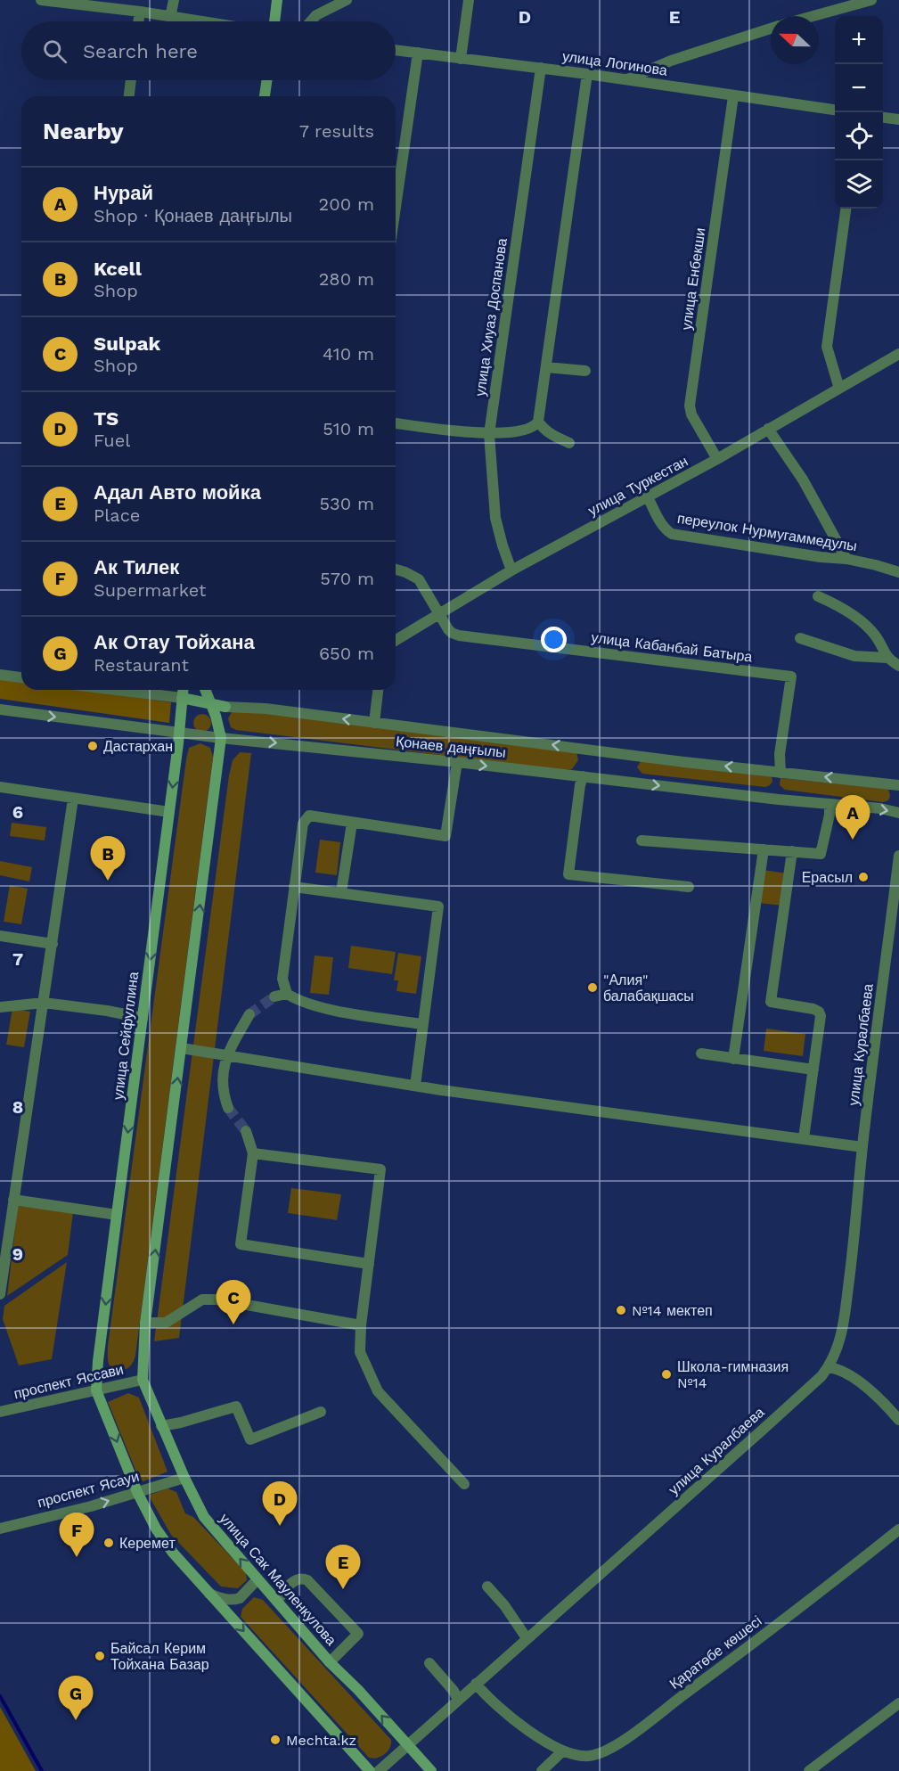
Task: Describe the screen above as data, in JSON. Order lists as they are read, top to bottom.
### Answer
{
  "streets": {
    "main road": ["Қонаев даңғылы", "улица Сейфуллина", "улица Сак Мауленкулова"],
    "street": [
      "улица Логинова",
      "улица Енбекши",
      "улица Хиуаз Доспанова",
      "улица Туркестан",
      "переулок Нурмугаммедулы",
      "улица Кабанбай Батыра",
      "улица Куралбаева",
      "проспект Яссави",
      "проспект Ясауи",
      "Қаратөбе көшесі"
    ]
  },
  "crossings": [
    ["улица Логинова", "улица Енбекши"],
    ["улица Логинова", "улица Хиуаз Доспанова"],
    ["улица Енбекши", "улица Туркестан"],
    ["улица Хиуаз Доспанова", "улица Туркестан"],
    ["улица Туркестан", "переулок Нурмугаммедулы"],
    ["улица Туркестан", "улица Кабанбай Батыра"],
    ["улица Кабанбай Батыра", "Қонаев даңғылы"],
    ["Қонаев даңғылы", "улица Сейфуллина"],
    ["улица Сейфуллина", "проспект Яссави"],
    ["улица Куралбаева", "улица Сак Мауленкулова"],
    ["проспект Яссави", "улица Сак Мауленкулова"],
    ["проспект Ясауи", "улица Сак Мауленкулова"]
  ],
  "one_way": ["проспект Ясауи"],
  "places": [
    "Дастархан",
    "Ерасыл",
    "\"Алия\" балабақшасы",
    "№14 мектеп",
    "Школа-гимназия №14",
    "Керемет",
    "Байсал Керим Тойхана Базар",
    "Mechta.kz"
  ],
  "north": "left",
  "page": {
    "map_buttons": ["+", "−"],
    "search": "Search here",
    "heading": ["Nearby", "7 results"],
    "list": [
      {
        "mark": "A",
        "name": "Нурай",
        "note": "Shop · Қонаев даңғылы",
        "value": "200 m"
      },
      {
        "mark": "B",
        "name": "Kcell",
        "note": "Shop",
        "value": "280 m"
      },
      {
        "mark": "C",
        "name": "Sulpak",
        "note": "Shop",
        "value": "410 m"
      },
      {
        "mark": "D",
        "name": "TS",
        "note": "Fuel",
        "value": "510 m"
      },
      {
        "mark": "E",
        "name": "Адал Авто мойка",
        "note": "Place",
        "value": "530 m"
      },
      {
        "mark": "F",
        "name": "Ак Тилек",
        "note": "Supermarket",
        "value": "570 m"
      },
      {
        "mark": "G",
        "name": "Ак Отау Тойхана",
        "note": "Restaurant",
        "value": "650 m"
      }
    ],
    "pins": [
      "A",
      "B",
      "C",
      "D",
      "F",
      "E",
      "G"
    ]
  },
  "grid": {
    "columns": ["D", "E"],
    "rows": [
      "6",
      "7",
      "8",
      "9"
    ]
  }
}
